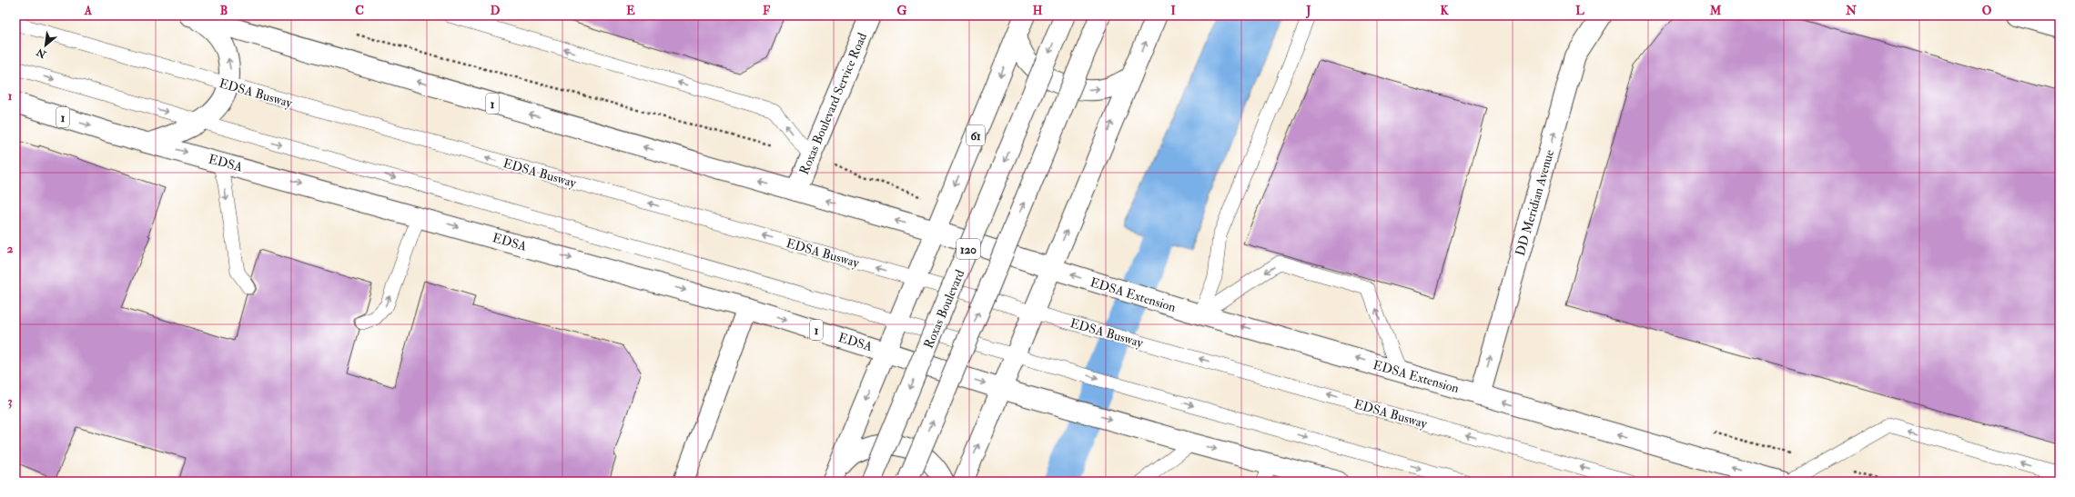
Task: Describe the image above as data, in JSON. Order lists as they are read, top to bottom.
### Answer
{
  "streets": {
    "main road": [
      "1",
      "Roxas Boulevard Service Road",
      "61",
      "EDSA",
      "DD Meridian Avenue",
      "120",
      "EDSA Extension",
      "Roxas Boulevard"
    ],
    "lane": ["EDSA Busway"]
  },
  "crossings": [
    ["EDSA Busway", "61"],
    ["1", "Roxas Boulevard Service Road"],
    ["1", "61"],
    ["1", "EDSA Extension"],
    ["61", "EDSA"],
    ["DD Meridian Avenue", "EDSA Extension"]
  ],
  "one_way": ["DD Meridian Avenue"],
  "north": "bottom left",
  "grid": {
    "columns": [
      "A",
      "B",
      "C",
      "D",
      "E",
      "F",
      "G",
      "H",
      "I",
      "J",
      "K",
      "L",
      "M",
      "N",
      "O"
    ],
    "rows": ["1", "2", "3"]
  }
}
